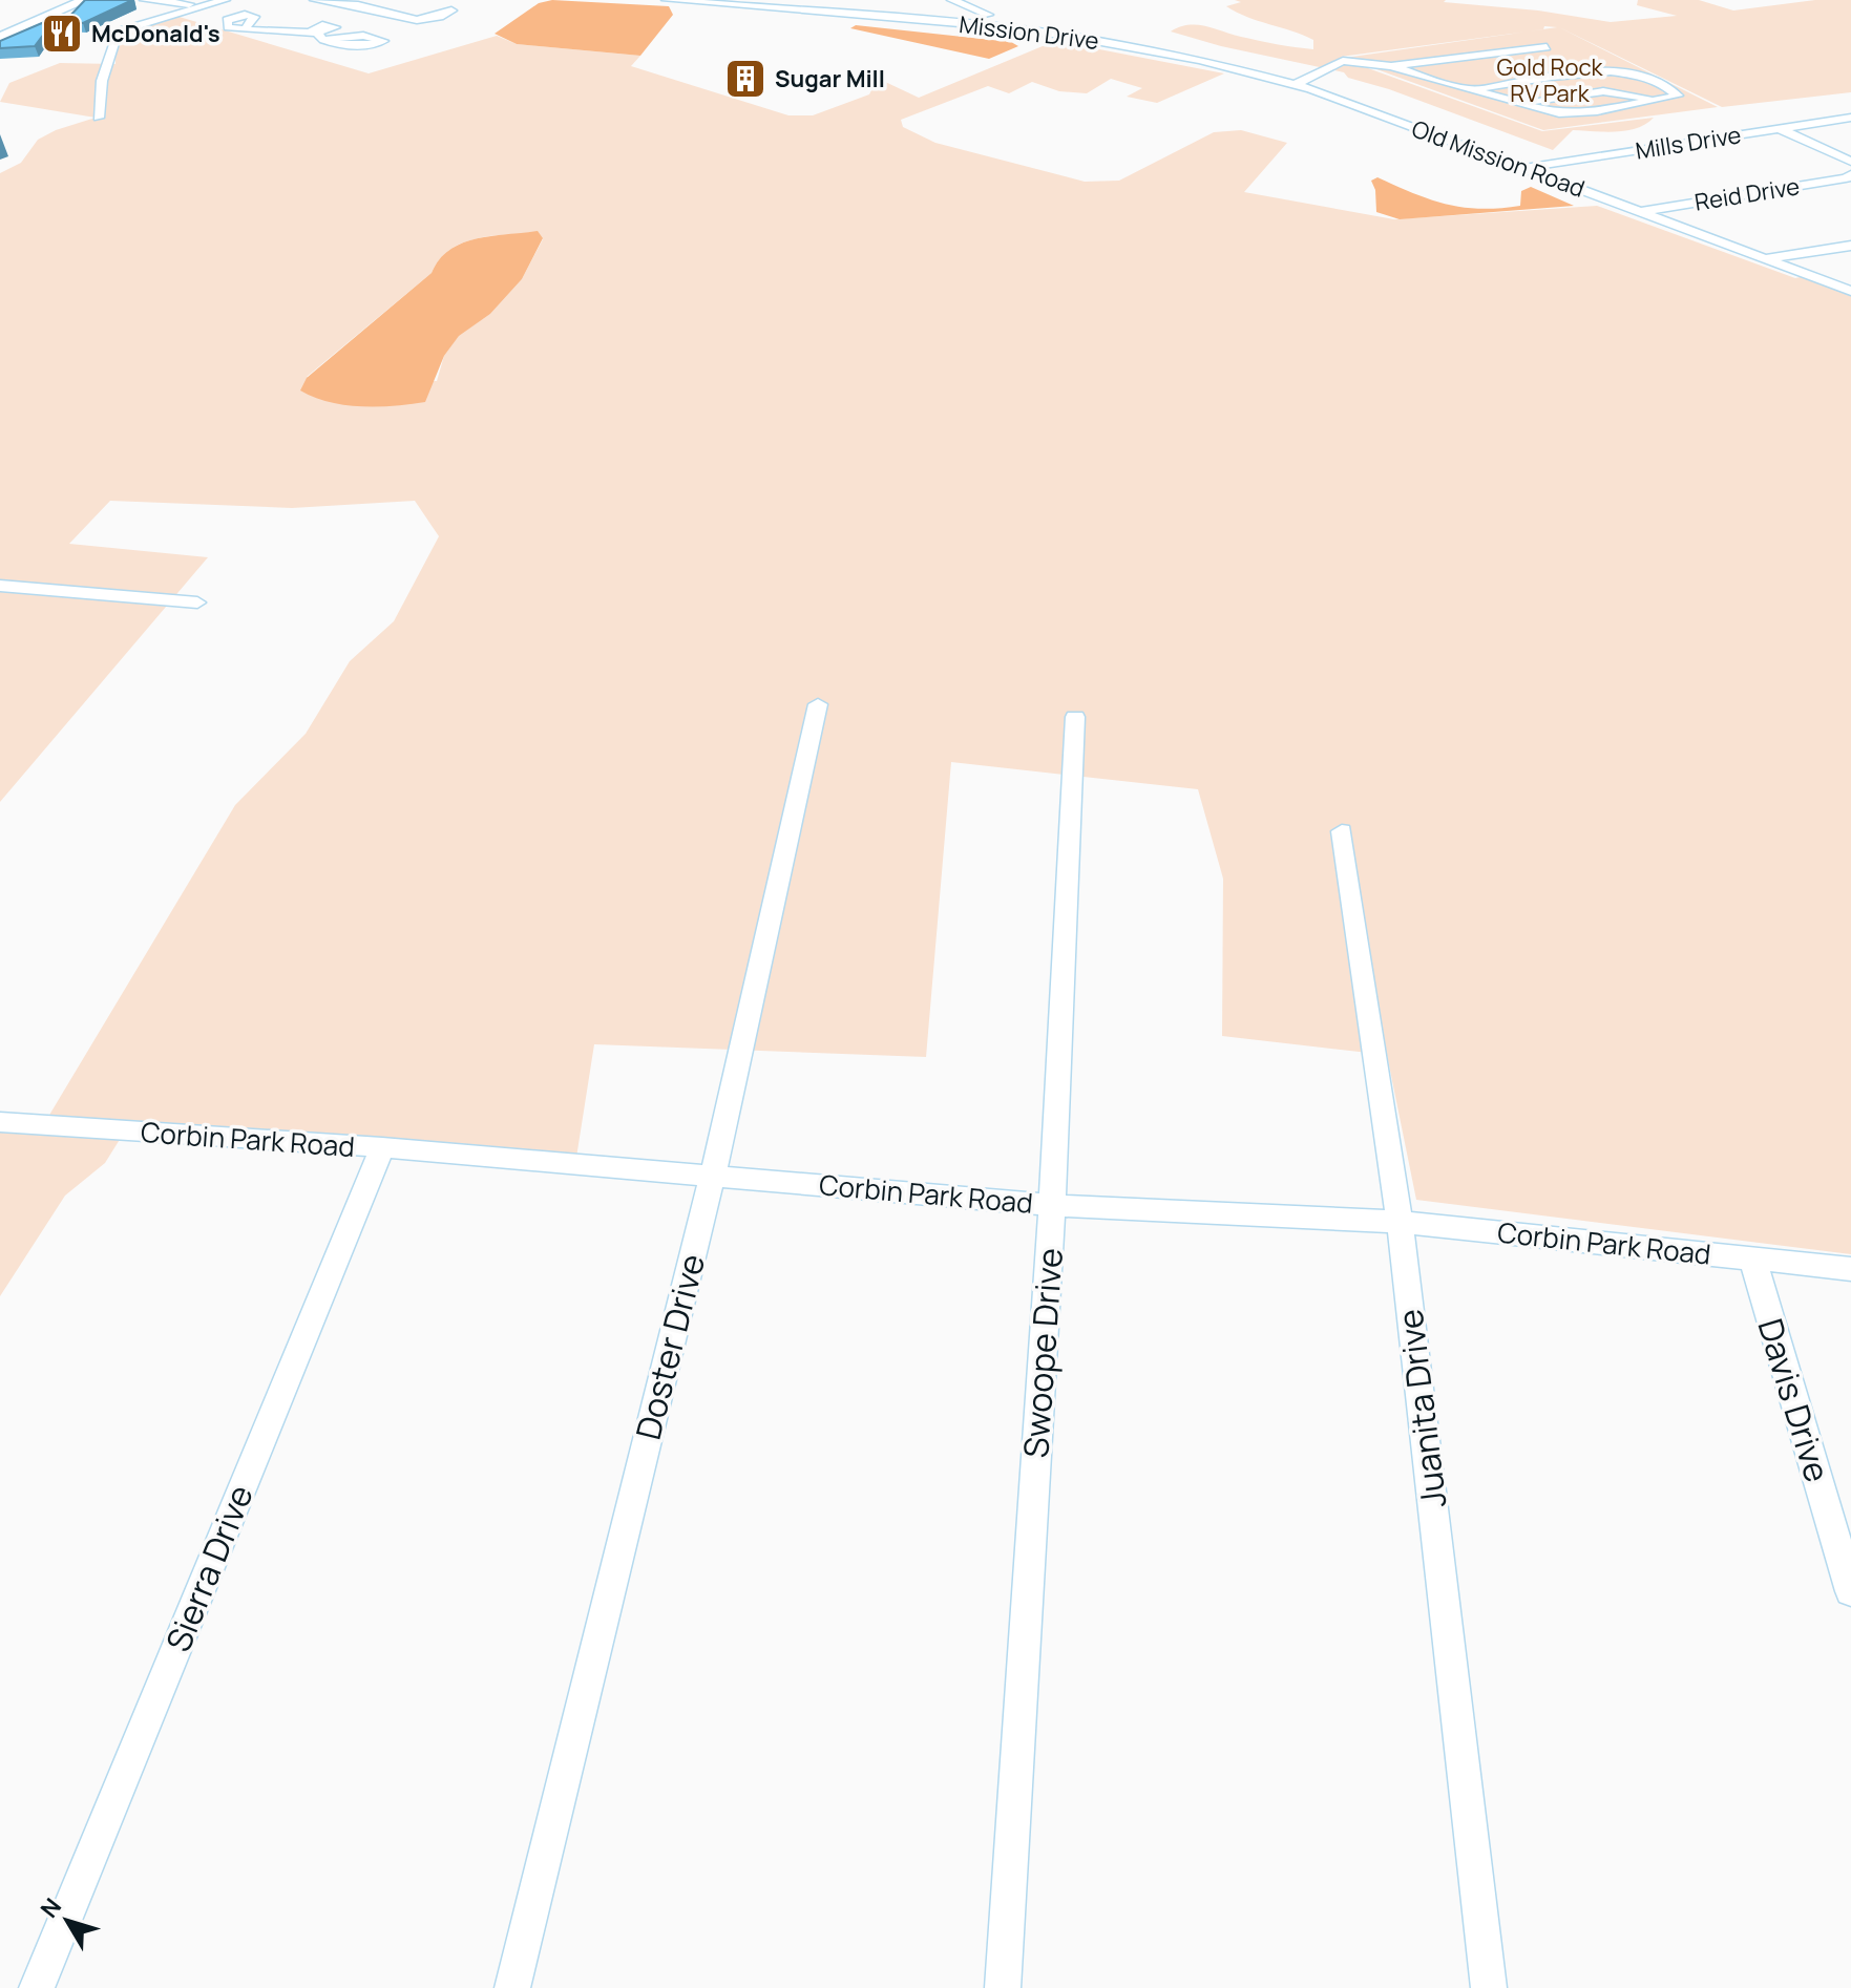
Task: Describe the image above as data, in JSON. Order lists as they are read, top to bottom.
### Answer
{
  "streets": {
    "street": [
      "Mission Drive",
      "Mills Drive",
      "Old Mission Road",
      "Reid Drive",
      "Corbin Park Road",
      "Doster Drive",
      "Swoope Drive",
      "Davis Drive",
      "Juanita Drive",
      "Sierra Drive"
    ]
  },
  "crossings": [
    ["Mission Drive", "Old Mission Road"],
    ["Mills Drive", "Old Mission Road"],
    ["Mills Drive", "Reid Drive"],
    ["Old Mission Road", "Reid Drive"],
    ["Corbin Park Road", "Doster Drive"],
    ["Corbin Park Road", "Swoope Drive"],
    ["Corbin Park Road", "Davis Drive"],
    ["Corbin Park Road", "Juanita Drive"],
    ["Corbin Park Road", "Sierra Drive"]
  ],
  "parks": ["Gold Rock RV Park"],
  "places": {
    "restaurant": ["McDonald's"],
    "building": ["Sugar Mill"]
  },
  "north": "top left"
}
